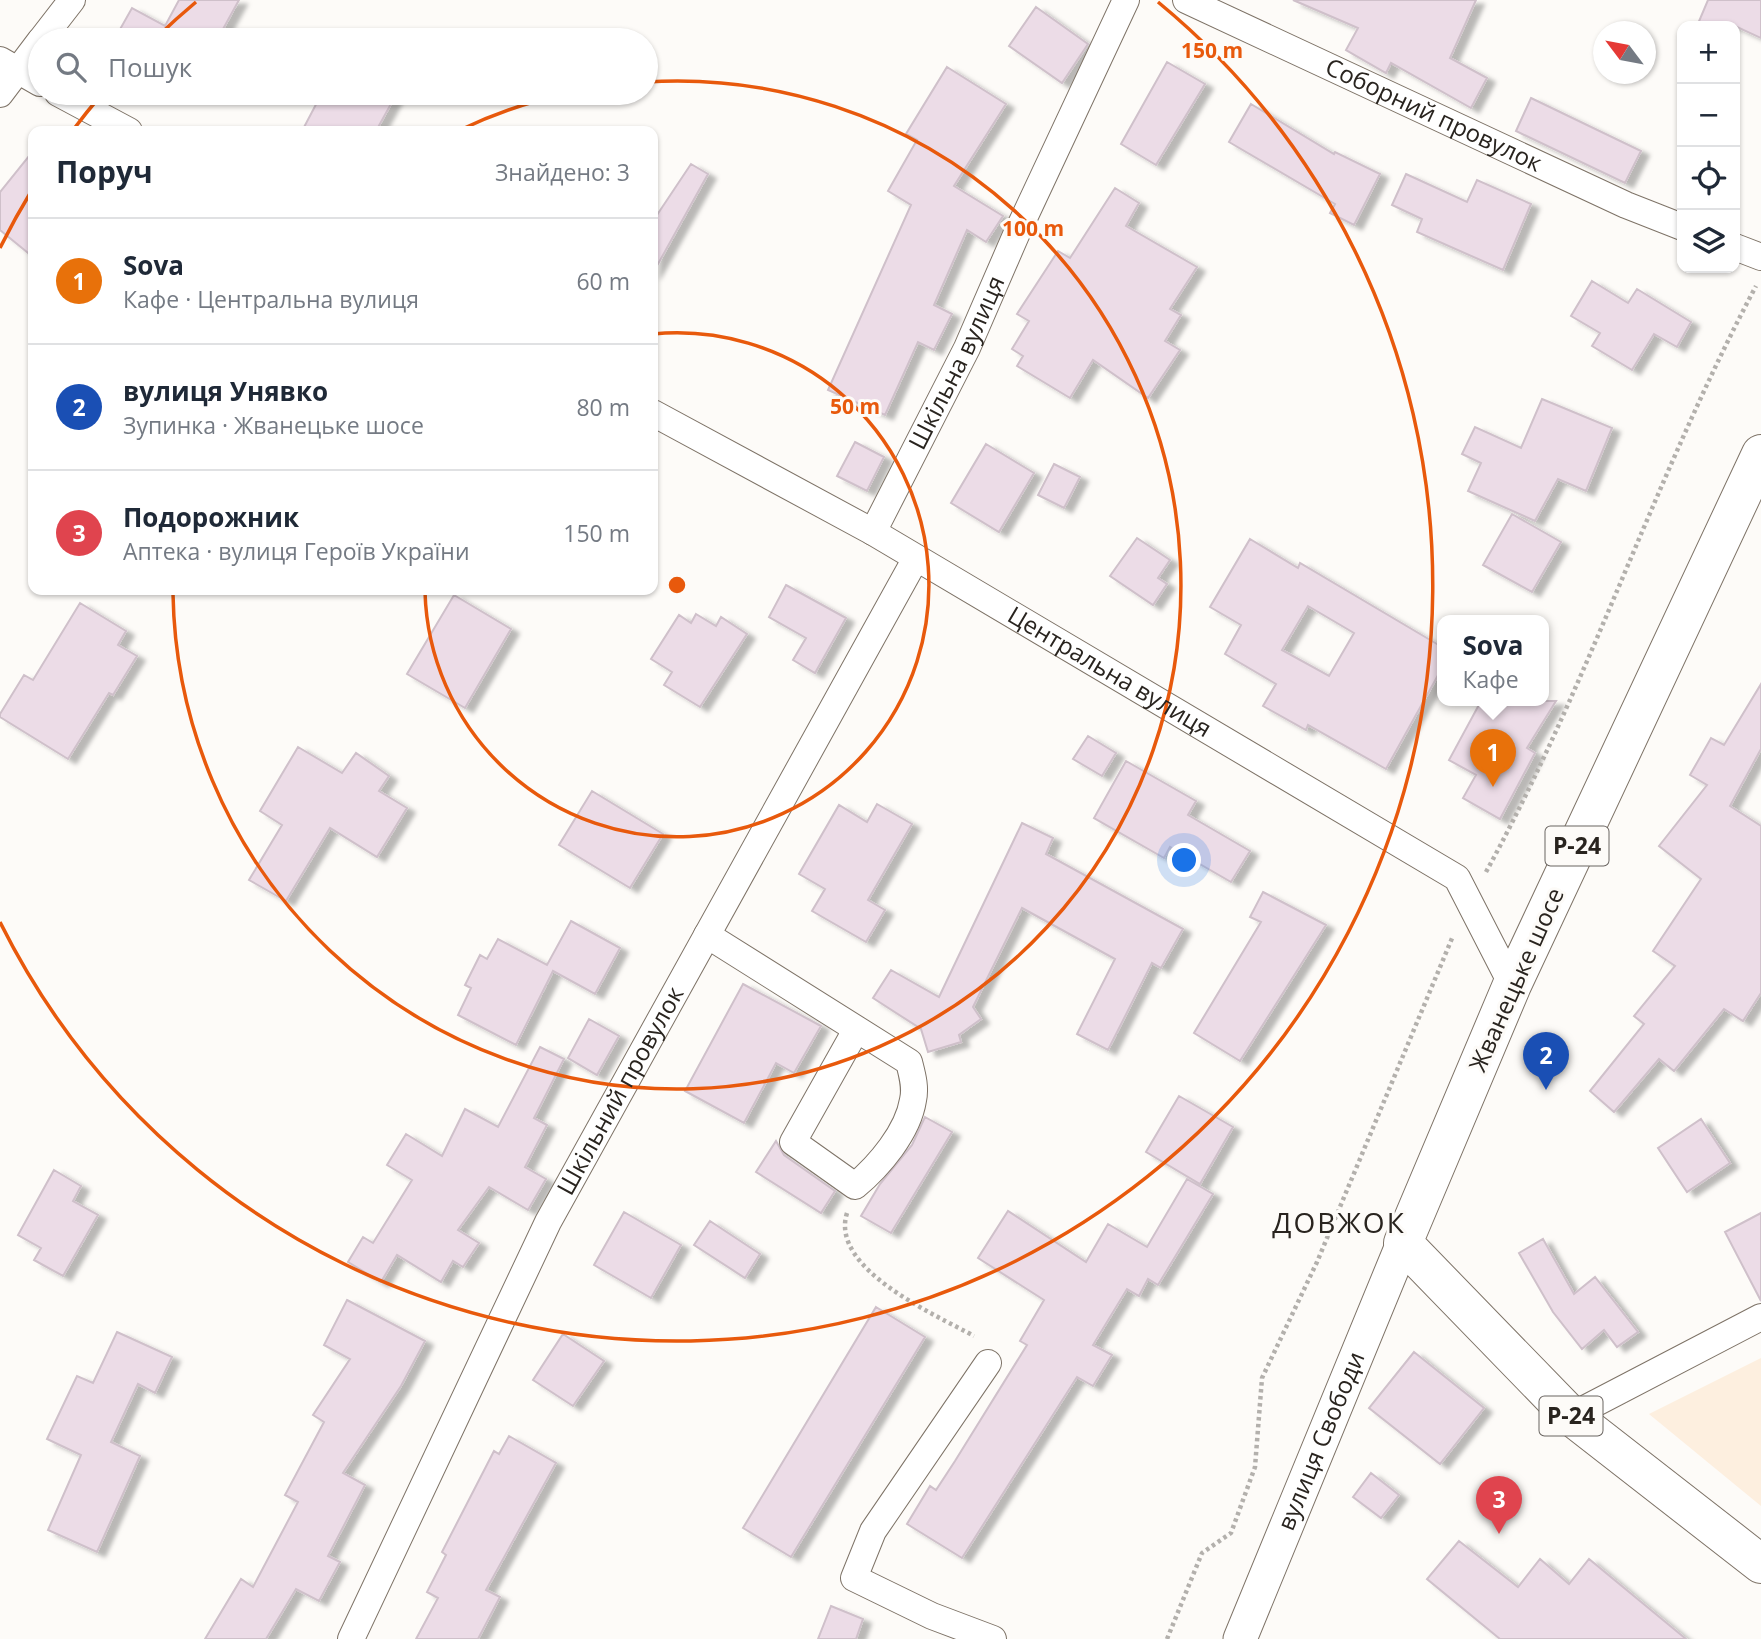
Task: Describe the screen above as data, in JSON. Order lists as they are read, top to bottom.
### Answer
{
  "streets": {
    "main road": ["Р-24", "Жванецьке шосе"],
    "street": [
      "Соборний провулок",
      "Шкільна вулиця",
      "Центральна вулиця",
      "Шкільний провулок",
      "вулиця Свободи"
    ]
  },
  "crossings": [
    ["Шкільна вулиця", "Центральна вулиця"],
    ["Центральна вулиця", "Жванецьке шосе"],
    ["Центральна вулиця", "Шкільний провулок"],
    ["Р-24", "Жванецьке шосе"],
    ["Р-24", "вулиця Свободи"],
    ["Жванецьке шосе", "вулиця Свободи"]
  ],
  "districts": ["ДОВЖОК"],
  "north": "top left",
  "page": {
    "map_buttons": ["+", "−"],
    "search": "Пошук",
    "heading": ["Поруч", "Знайдено: 3"],
    "list": [
      {
        "mark": "1",
        "name": "Sova",
        "note": "Кафе · Центральна вулиця",
        "value": "60 m"
      },
      {
        "mark": "2",
        "name": "вулиця Унявко",
        "note": "Зупинка · Жванецьке шосе",
        "value": "80 m"
      },
      {
        "mark": "3",
        "name": "Подорожник",
        "note": "Аптека · вулиця Героїв України",
        "value": "150 m"
      }
    ],
    "popup": ["Sova", "Кафе"],
    "pins": ["1", "2", "3"]
  },
  "rings": ["150 m", "100 m", "50 m"]
}
